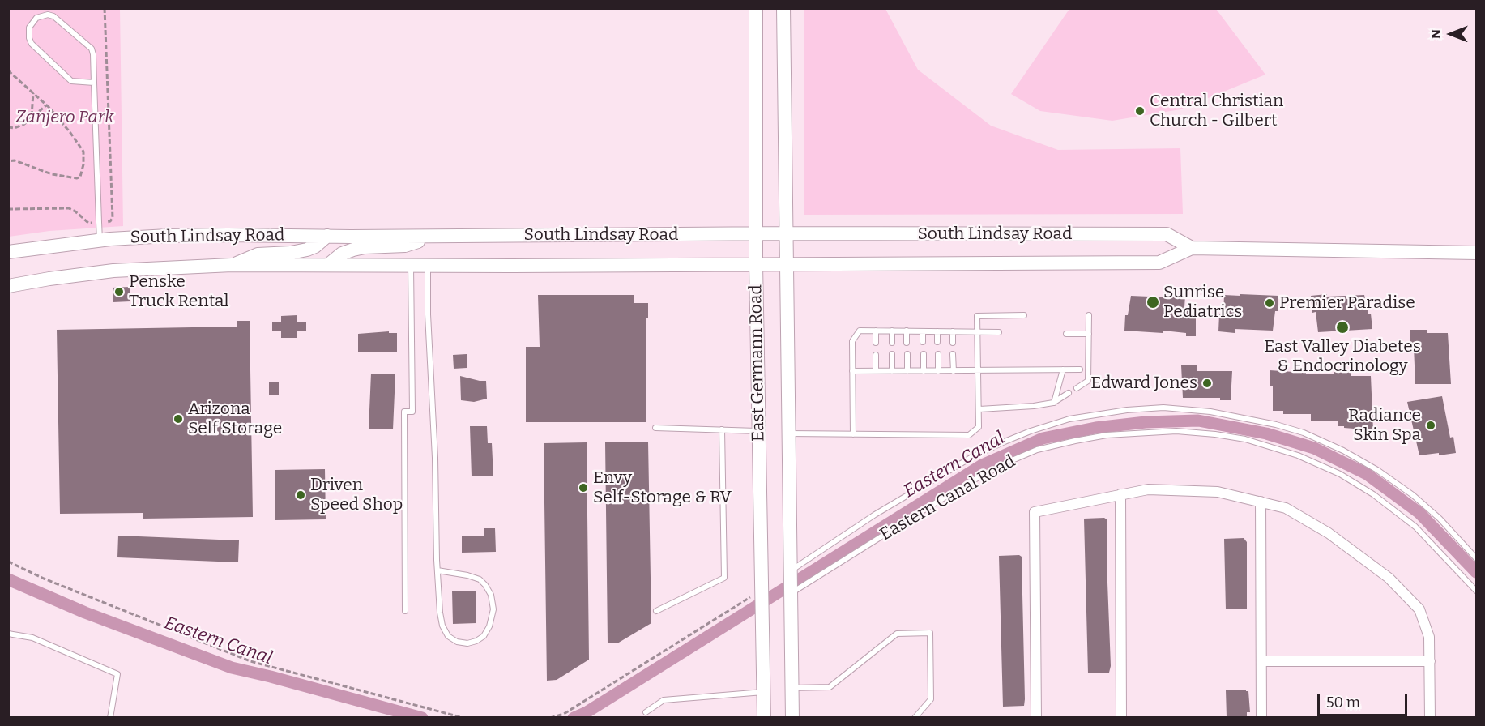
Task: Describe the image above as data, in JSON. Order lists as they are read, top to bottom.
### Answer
{
  "streets": {
    "main road": ["South Lindsay Road", "East Germann Road"],
    "lane": ["Eastern Canal Road"]
  },
  "crossings": [
    ["South Lindsay Road", "East Germann Road"],
    ["East Germann Road", "Eastern Canal Road"]
  ],
  "water": ["Eastern Canal"],
  "parks": ["Zanjero Park"],
  "places": [
    "Central Christian Church - Gilbert",
    "Penske Truck Rental",
    "Sunrise Pediatrics",
    "Premier Paradise",
    "East Valley Diabetes & Endocrinology",
    "Edward Jones",
    "Arizona Self Storage",
    "Radiance Skin Spa",
    "Envy Self-Storage & RV",
    "Driven Speed Shop"
  ],
  "scale_bar": "50 m",
  "north": "left"
}
